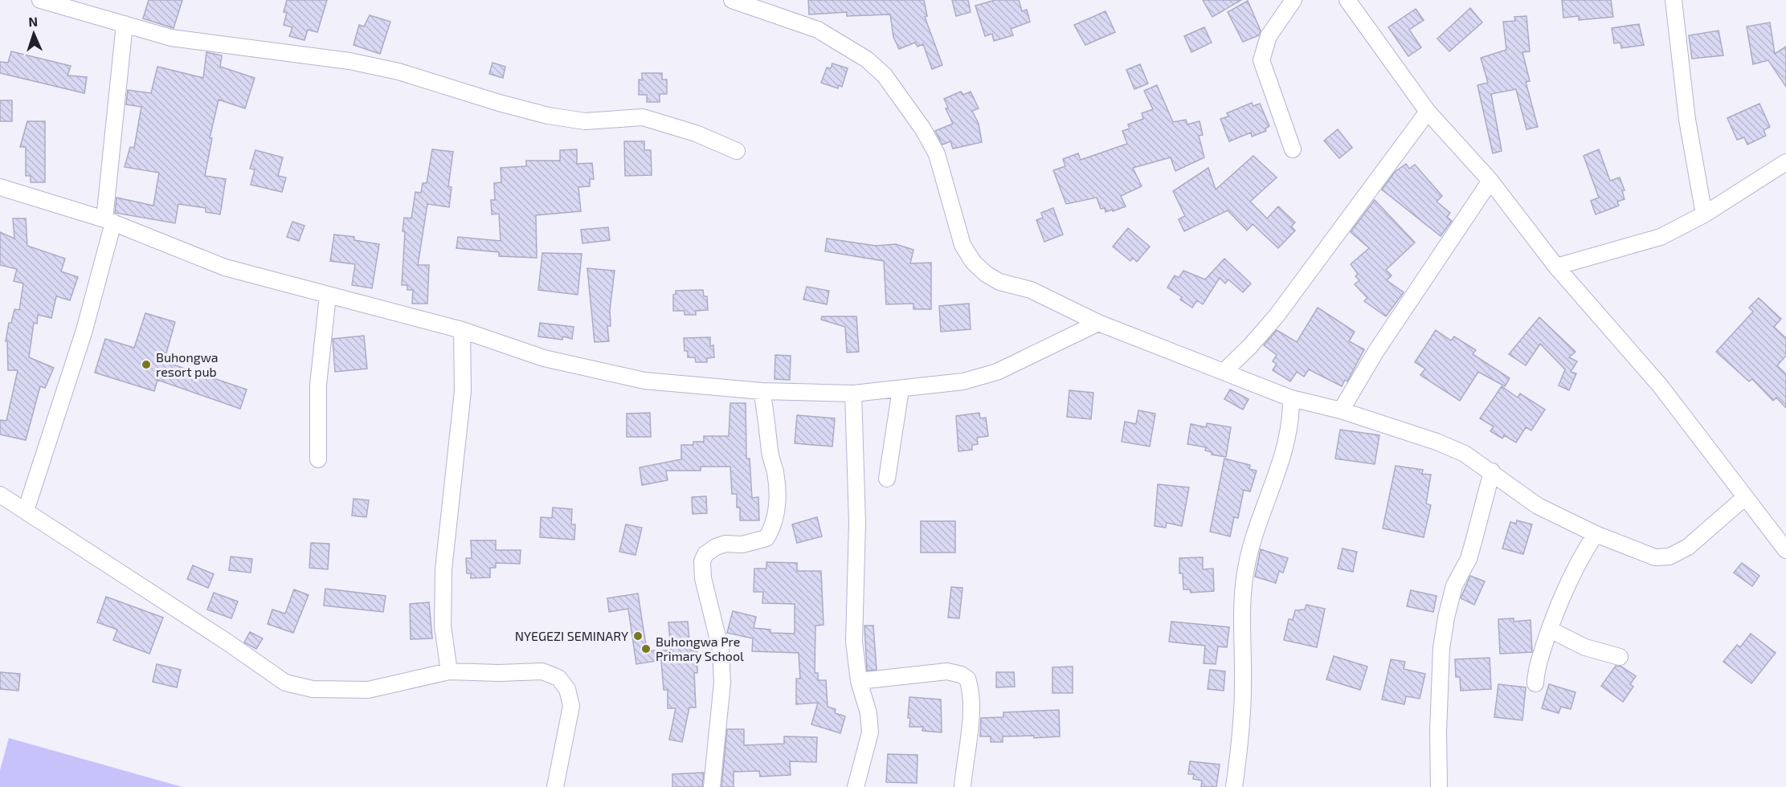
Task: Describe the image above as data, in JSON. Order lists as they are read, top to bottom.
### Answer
{
  "places": ["Buhongwa resort pub", "NYEGEZI SEMINARY", "Buhongwa Pre Primary School"],
  "north": "top"
}
